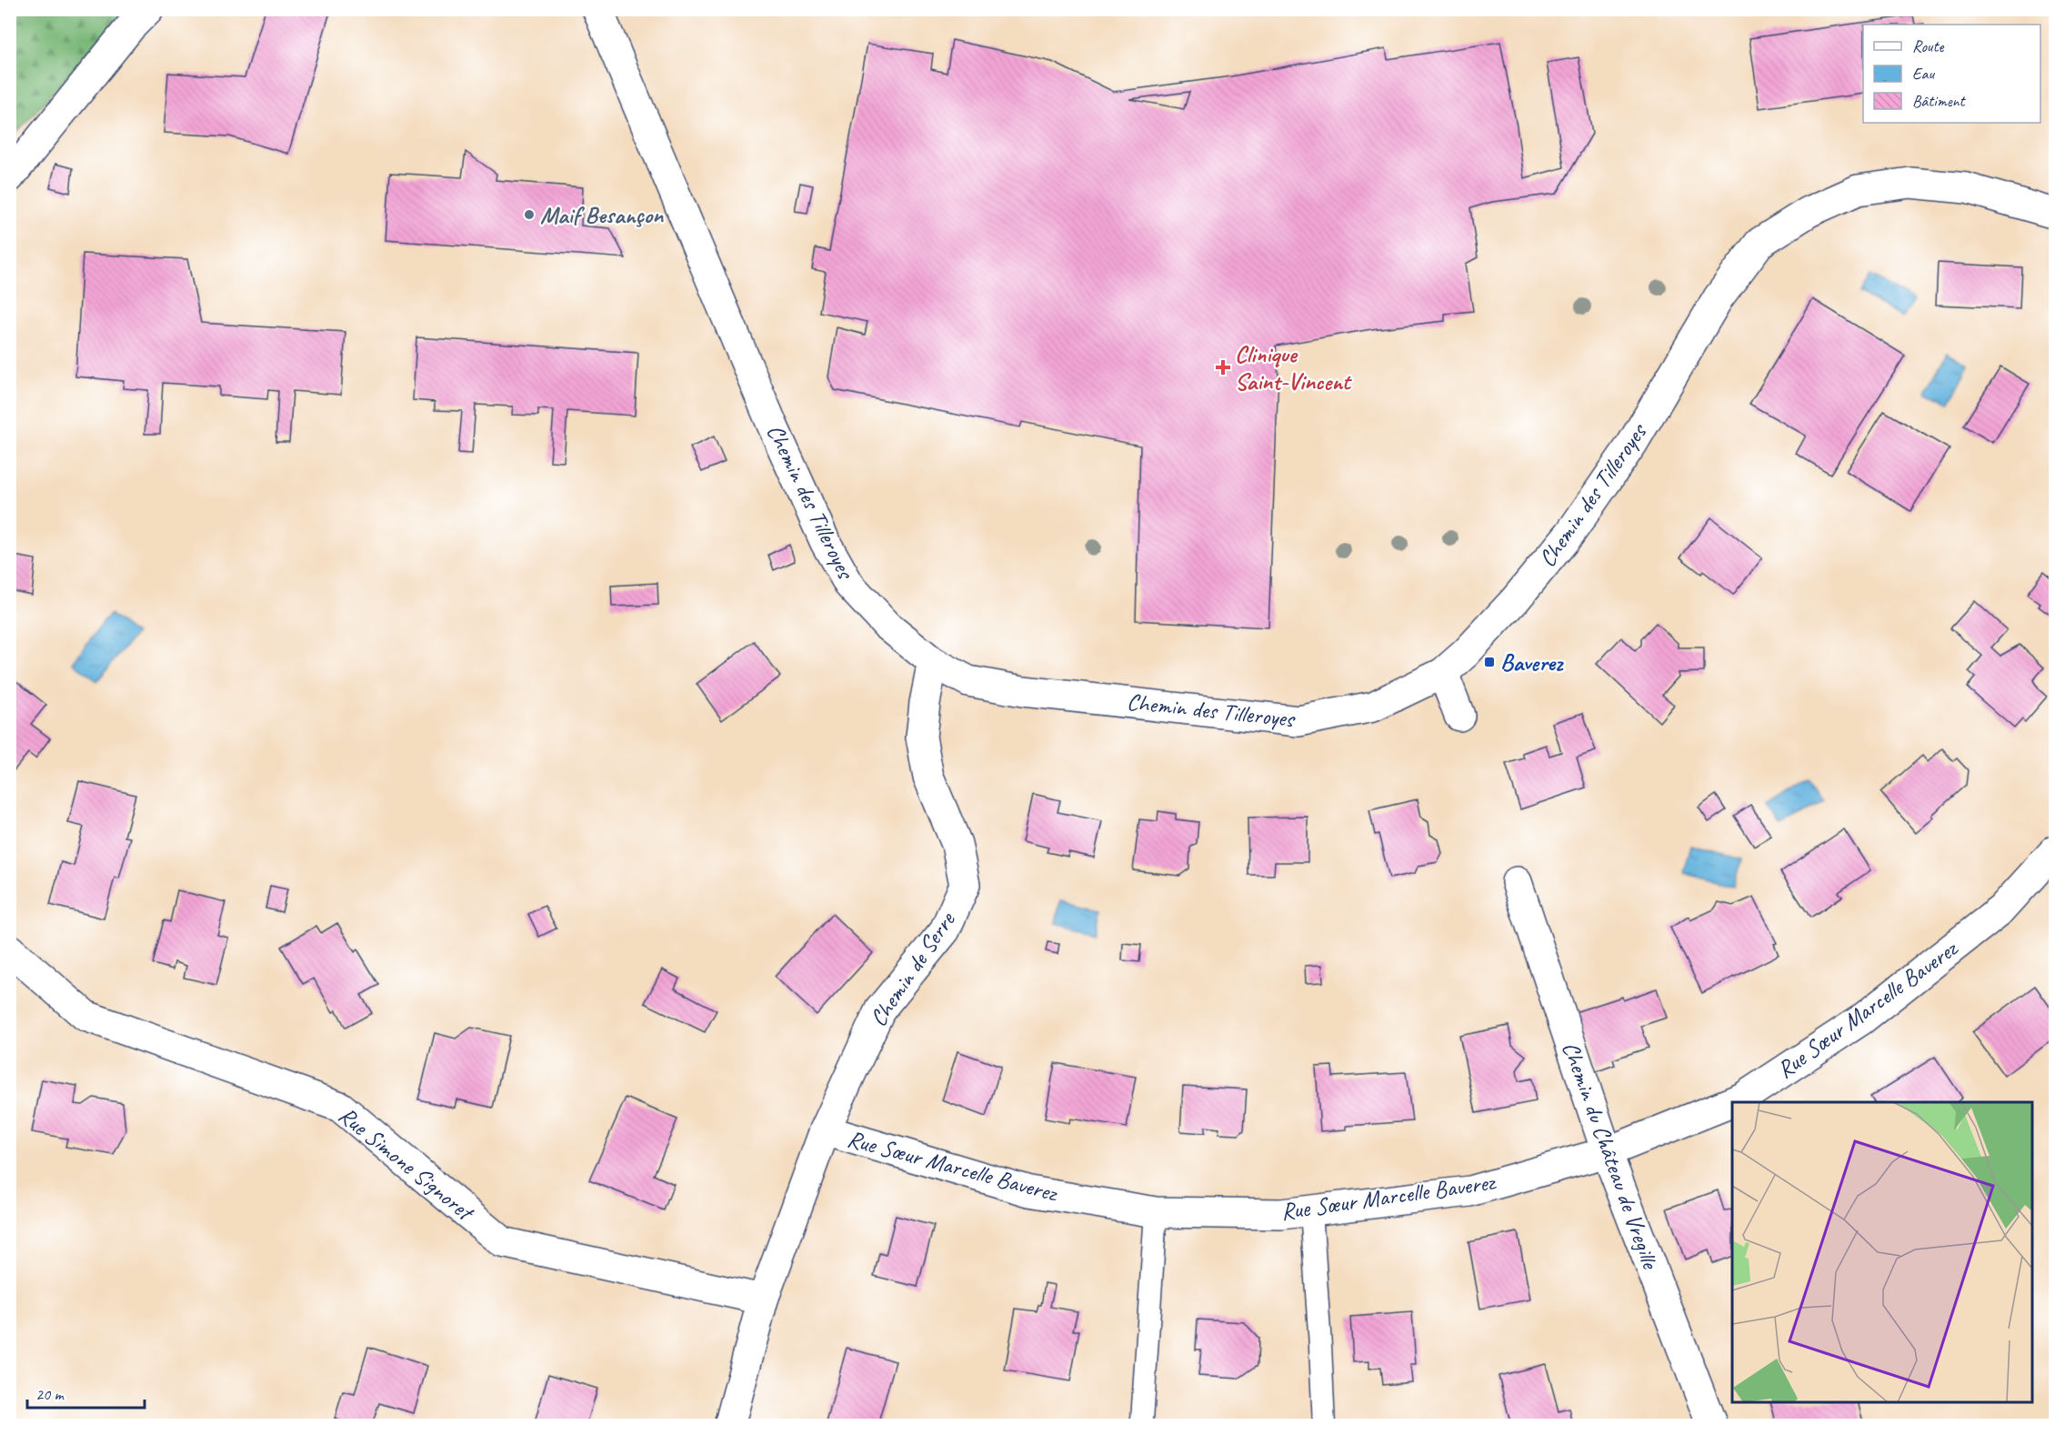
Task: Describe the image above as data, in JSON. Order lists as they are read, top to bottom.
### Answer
{
  "streets": {
    "street": [
      "Chemin des Tilleroyes",
      "Chemin de Serre",
      "Rue Sœur Marcelle Baverez",
      "Chemin du Château de Vregille",
      "Rue Simone Signoret"
    ]
  },
  "crossings": [
    ["Chemin des Tilleroyes", "Chemin de Serre"],
    ["Chemin de Serre", "Rue Sœur Marcelle Baverez"],
    ["Chemin de Serre", "Rue Simone Signoret"],
    ["Rue Sœur Marcelle Baverez", "Chemin du Château de Vregille"]
  ],
  "places": {
    "other": ["Maif Besançon"],
    "health": ["Clinique Saint-Vincent"],
    "transit": ["Baverez"]
  },
  "legend": ["Route", "Eau", "Bâtiment"],
  "scale_bar": "20 m"
}
